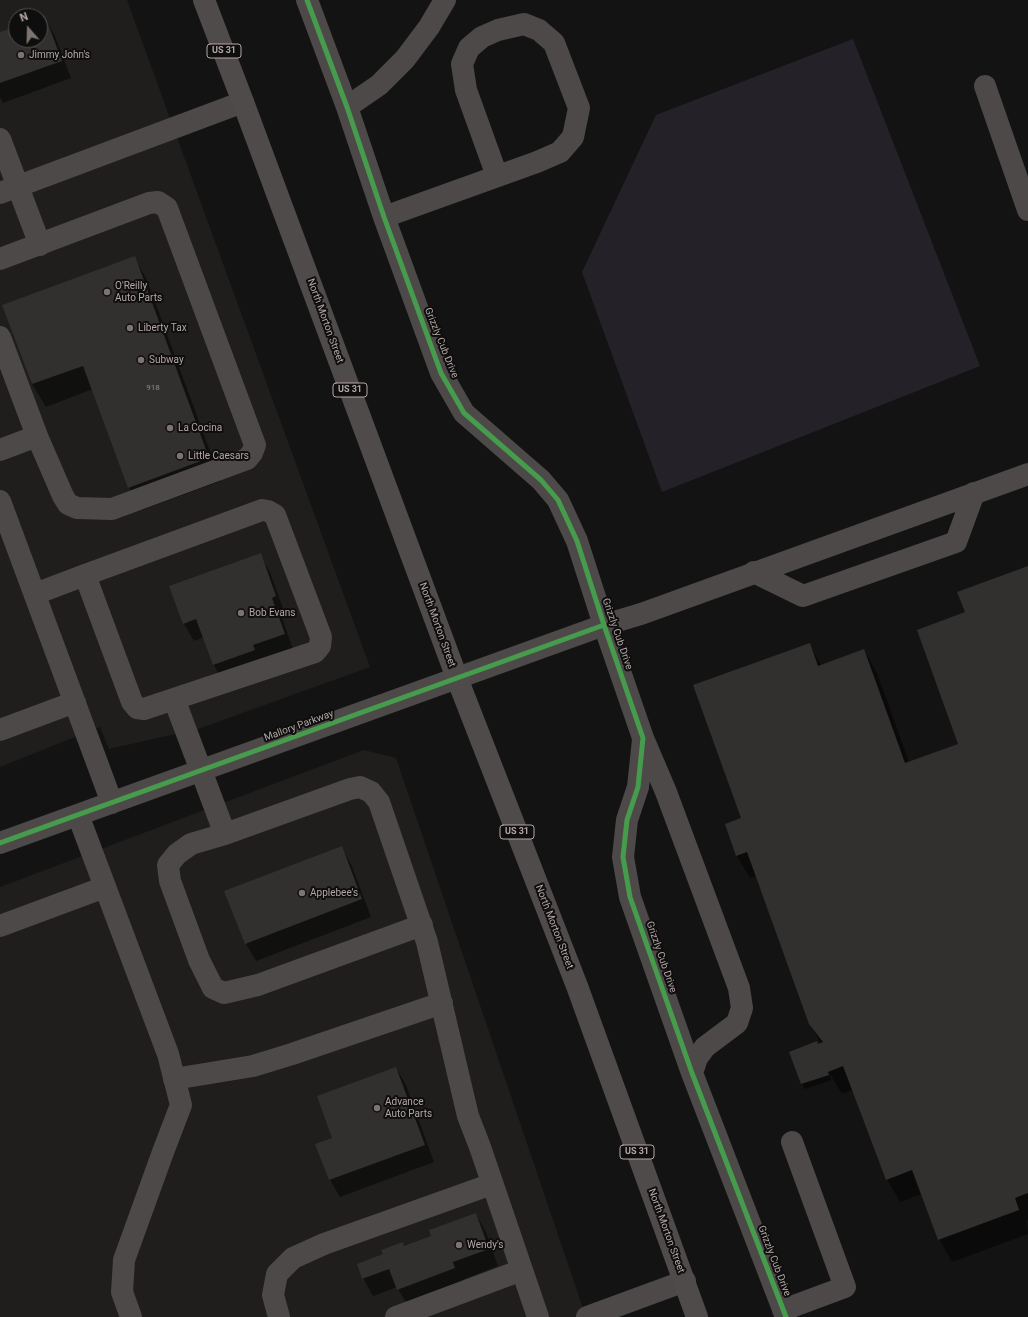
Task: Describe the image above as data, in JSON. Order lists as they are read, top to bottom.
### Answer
{
  "streets": {
    "main road": ["US 31", "North Morton Street"],
    "street": ["Grizzly Cub Drive", "Mallory Parkway"]
  },
  "crossings": [
    ["North Morton Street", "Mallory Parkway"],
    ["Grizzly Cub Drive", "Mallory Parkway"]
  ],
  "places": [
    "Jimmy John's",
    "O'Reilly Auto Parts",
    "Liberty Tax",
    "Subway",
    "La Cocina",
    "Little Caesars",
    "Bob Evans",
    "Applebee's",
    "Advance Auto Parts",
    "Wendy's"
  ],
  "house_numbers": ["918"],
  "north": "top"
}
